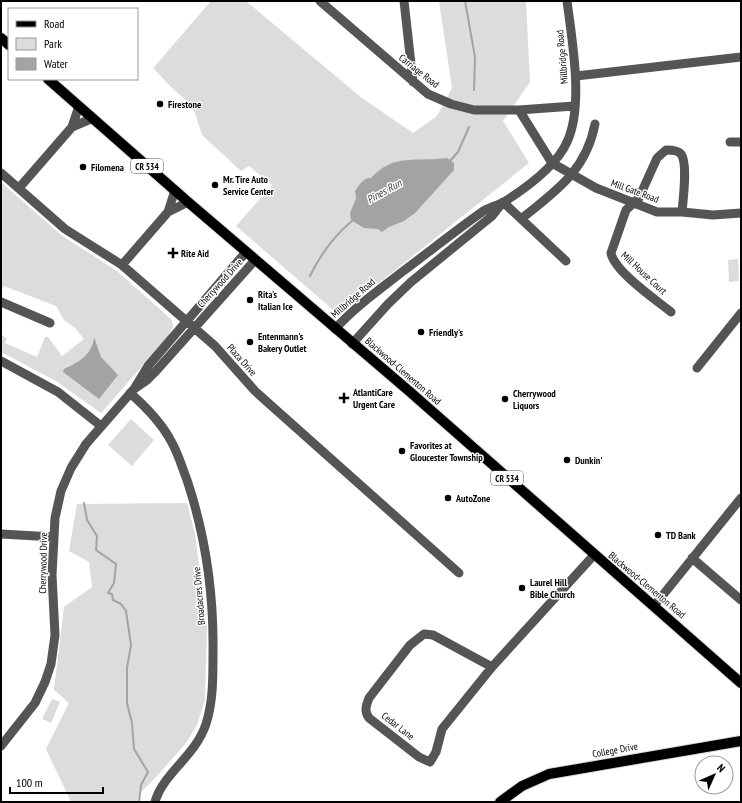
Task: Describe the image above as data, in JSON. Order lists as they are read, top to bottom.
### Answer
{
  "streets": {
    "main road": ["CR 534", "Blackwood-Clementon Road", "College Drive"],
    "street": [
      "Millbridge Road",
      "Carriage Road",
      "Mill Gate Road",
      "Mill House Court",
      "Cherrywood Drive",
      "Plaza Drive",
      "Broadacres Drive",
      "Cedar Lane"
    ]
  },
  "crossings": [
    ["Millbridge Road", "Carriage Road"],
    ["Millbridge Road", "Mill Gate Road"],
    ["Millbridge Road", "Blackwood-Clementon Road"],
    ["Mill Gate Road", "Mill House Court"],
    ["Cherrywood Drive", "Plaza Drive"],
    ["Cherrywood Drive", "Blackwood-Clementon Road"],
    ["Cherrywood Drive", "Broadacres Drive"],
    ["Blackwood-Clementon Road", "Cedar Lane"]
  ],
  "water": ["Pines Run"],
  "places": {
    "other": [
      "Firestone",
      "Filomena",
      "Mr. Tire Auto Service Center",
      "Rita's Italian Ice",
      "Friendly's",
      "Entenmann's Bakery Outlet",
      "Cherrywood Liquors",
      "Favorites at Gloucester Township",
      "Dunkin'",
      "AutoZone",
      "TD Bank",
      "Laurel Hill Bible Church"
    ],
    "health": ["Rite Aid", "AtlantiCare Urgent Care"]
  },
  "legend": ["Road", "Park", "Water"],
  "scale_bar": "100 m",
  "north": "top right"
}
